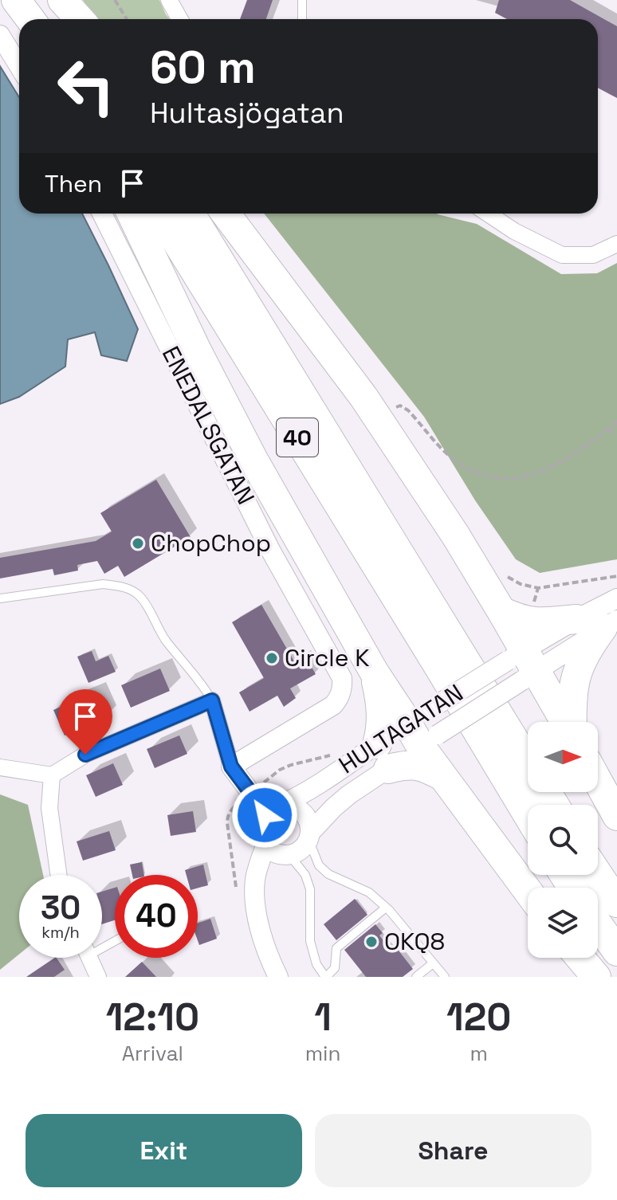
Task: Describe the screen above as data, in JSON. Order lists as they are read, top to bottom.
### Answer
{
  "streets": {
    "highway": ["40"],
    "street": ["ENEDALSGATAN", "HULTAGATAN"]
  },
  "places": ["ChopChop", "Circle K", "OKQ8"],
  "north": "right",
  "page": {
    "turn": ["60 m", "Hultasjögatan"],
    "then": "Then",
    "speed": "30 km/h",
    "limit": "40",
    "eta": [
      "12:10",
      "Arrival",
      "1",
      "min",
      "120",
      "m"
    ],
    "buttons": ["Exit", "Share"]
  }
}
